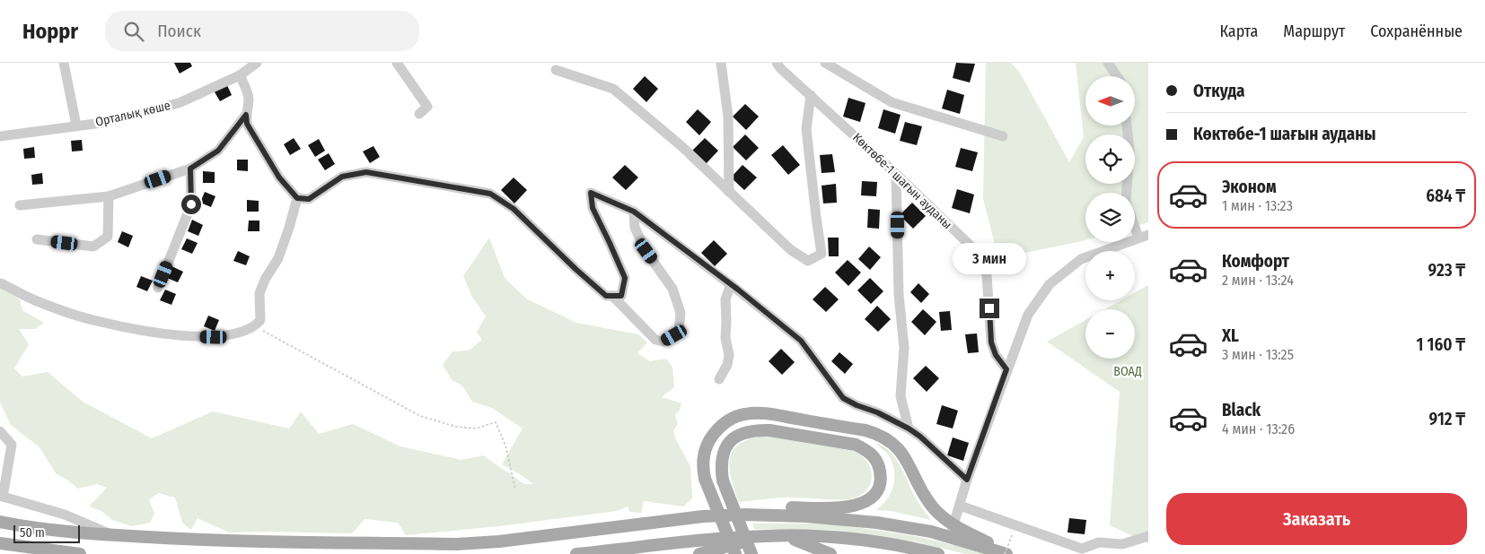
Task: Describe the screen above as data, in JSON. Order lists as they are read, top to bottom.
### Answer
{
  "streets": {
    "street": ["Орталық көше", "Көктөбе-1 шағын ауданы"]
  },
  "parks": ["ВОАД"],
  "scale_bar": "50 m",
  "north": "left",
  "page": {
    "header": "Hoppr",
    "search": "Поиск",
    "nav": ["Карта", "Маршрут", "Сохранённые"],
    "banner": ["Откуда", "Көктөбе-1 шағын ауданы"],
    "map_buttons": ["+", "−"],
    "list": [
      {
        "name": "Эконом",
        "note": "1 мин · 13:23",
        "value": "684 ₸"
      },
      {
        "name": "Комфорт",
        "note": "2 мин · 13:24",
        "value": "923 ₸"
      },
      {
        "name": "XL",
        "note": "3 мин · 13:25",
        "value": "1 160 ₸"
      },
      {
        "name": "Black",
        "note": "4 мин · 13:26",
        "value": "912 ₸"
      }
    ],
    "bubble": "3 мин",
    "buttons": "Заказать",
    "scale": "50 m"
  }
}
